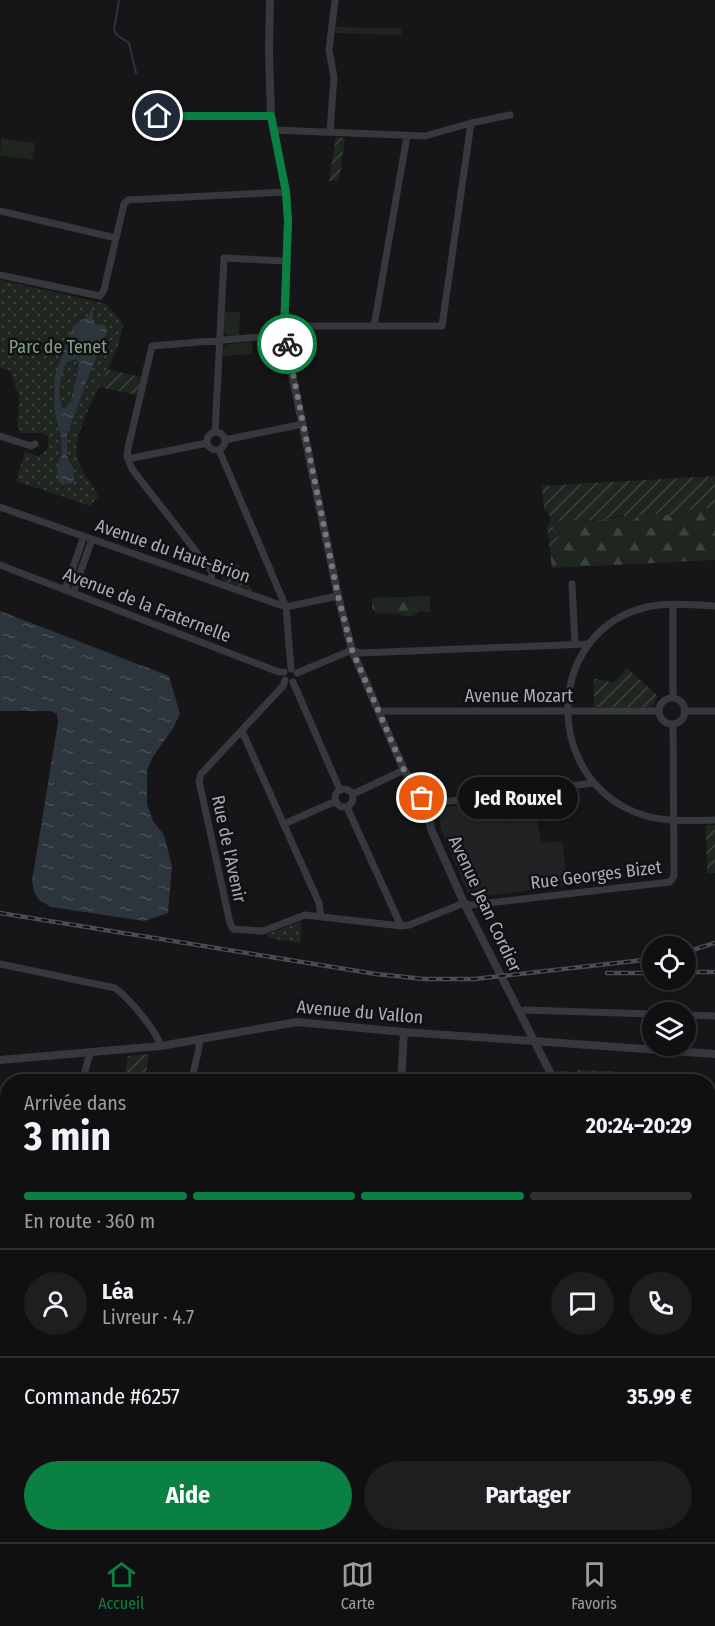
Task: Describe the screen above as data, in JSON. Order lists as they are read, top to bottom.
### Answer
{
  "streets": {
    "street": [
      "Avenue du Haut-Brion",
      "Avenue de la Fraternelle",
      "Avenue Mozart",
      "Rue de l'Avenir",
      "Rue Georges Bizet",
      "Avenue Jean Cordier",
      "Avenue du Vallon"
    ]
  },
  "crossings": [
    ["Avenue de la Fraternelle", "Rue de l'Avenir"],
    ["Avenue Mozart", "Avenue Jean Cordier"],
    ["Rue Georges Bizet", "Avenue Jean Cordier"],
    ["Avenue Jean Cordier", "Avenue du Vallon"]
  ],
  "parks": ["Parc de Tenet"],
  "places": ["Jed Rouxel"],
  "page": {
    "bubble": "Jed Rouxel",
    "heading": ["3 min", "Arrivée dans", "20:24–20:29"],
    "panel": [
      "Léa",
      "Livreur · 4.7",
      "Commande #6257",
      "35.99 €"
    ],
    "bar": "En route · 360 m",
    "buttons": ["Aide", "Partager"],
    "tabs": ["Accueil", "Carte", "Favoris"]
  }
}
